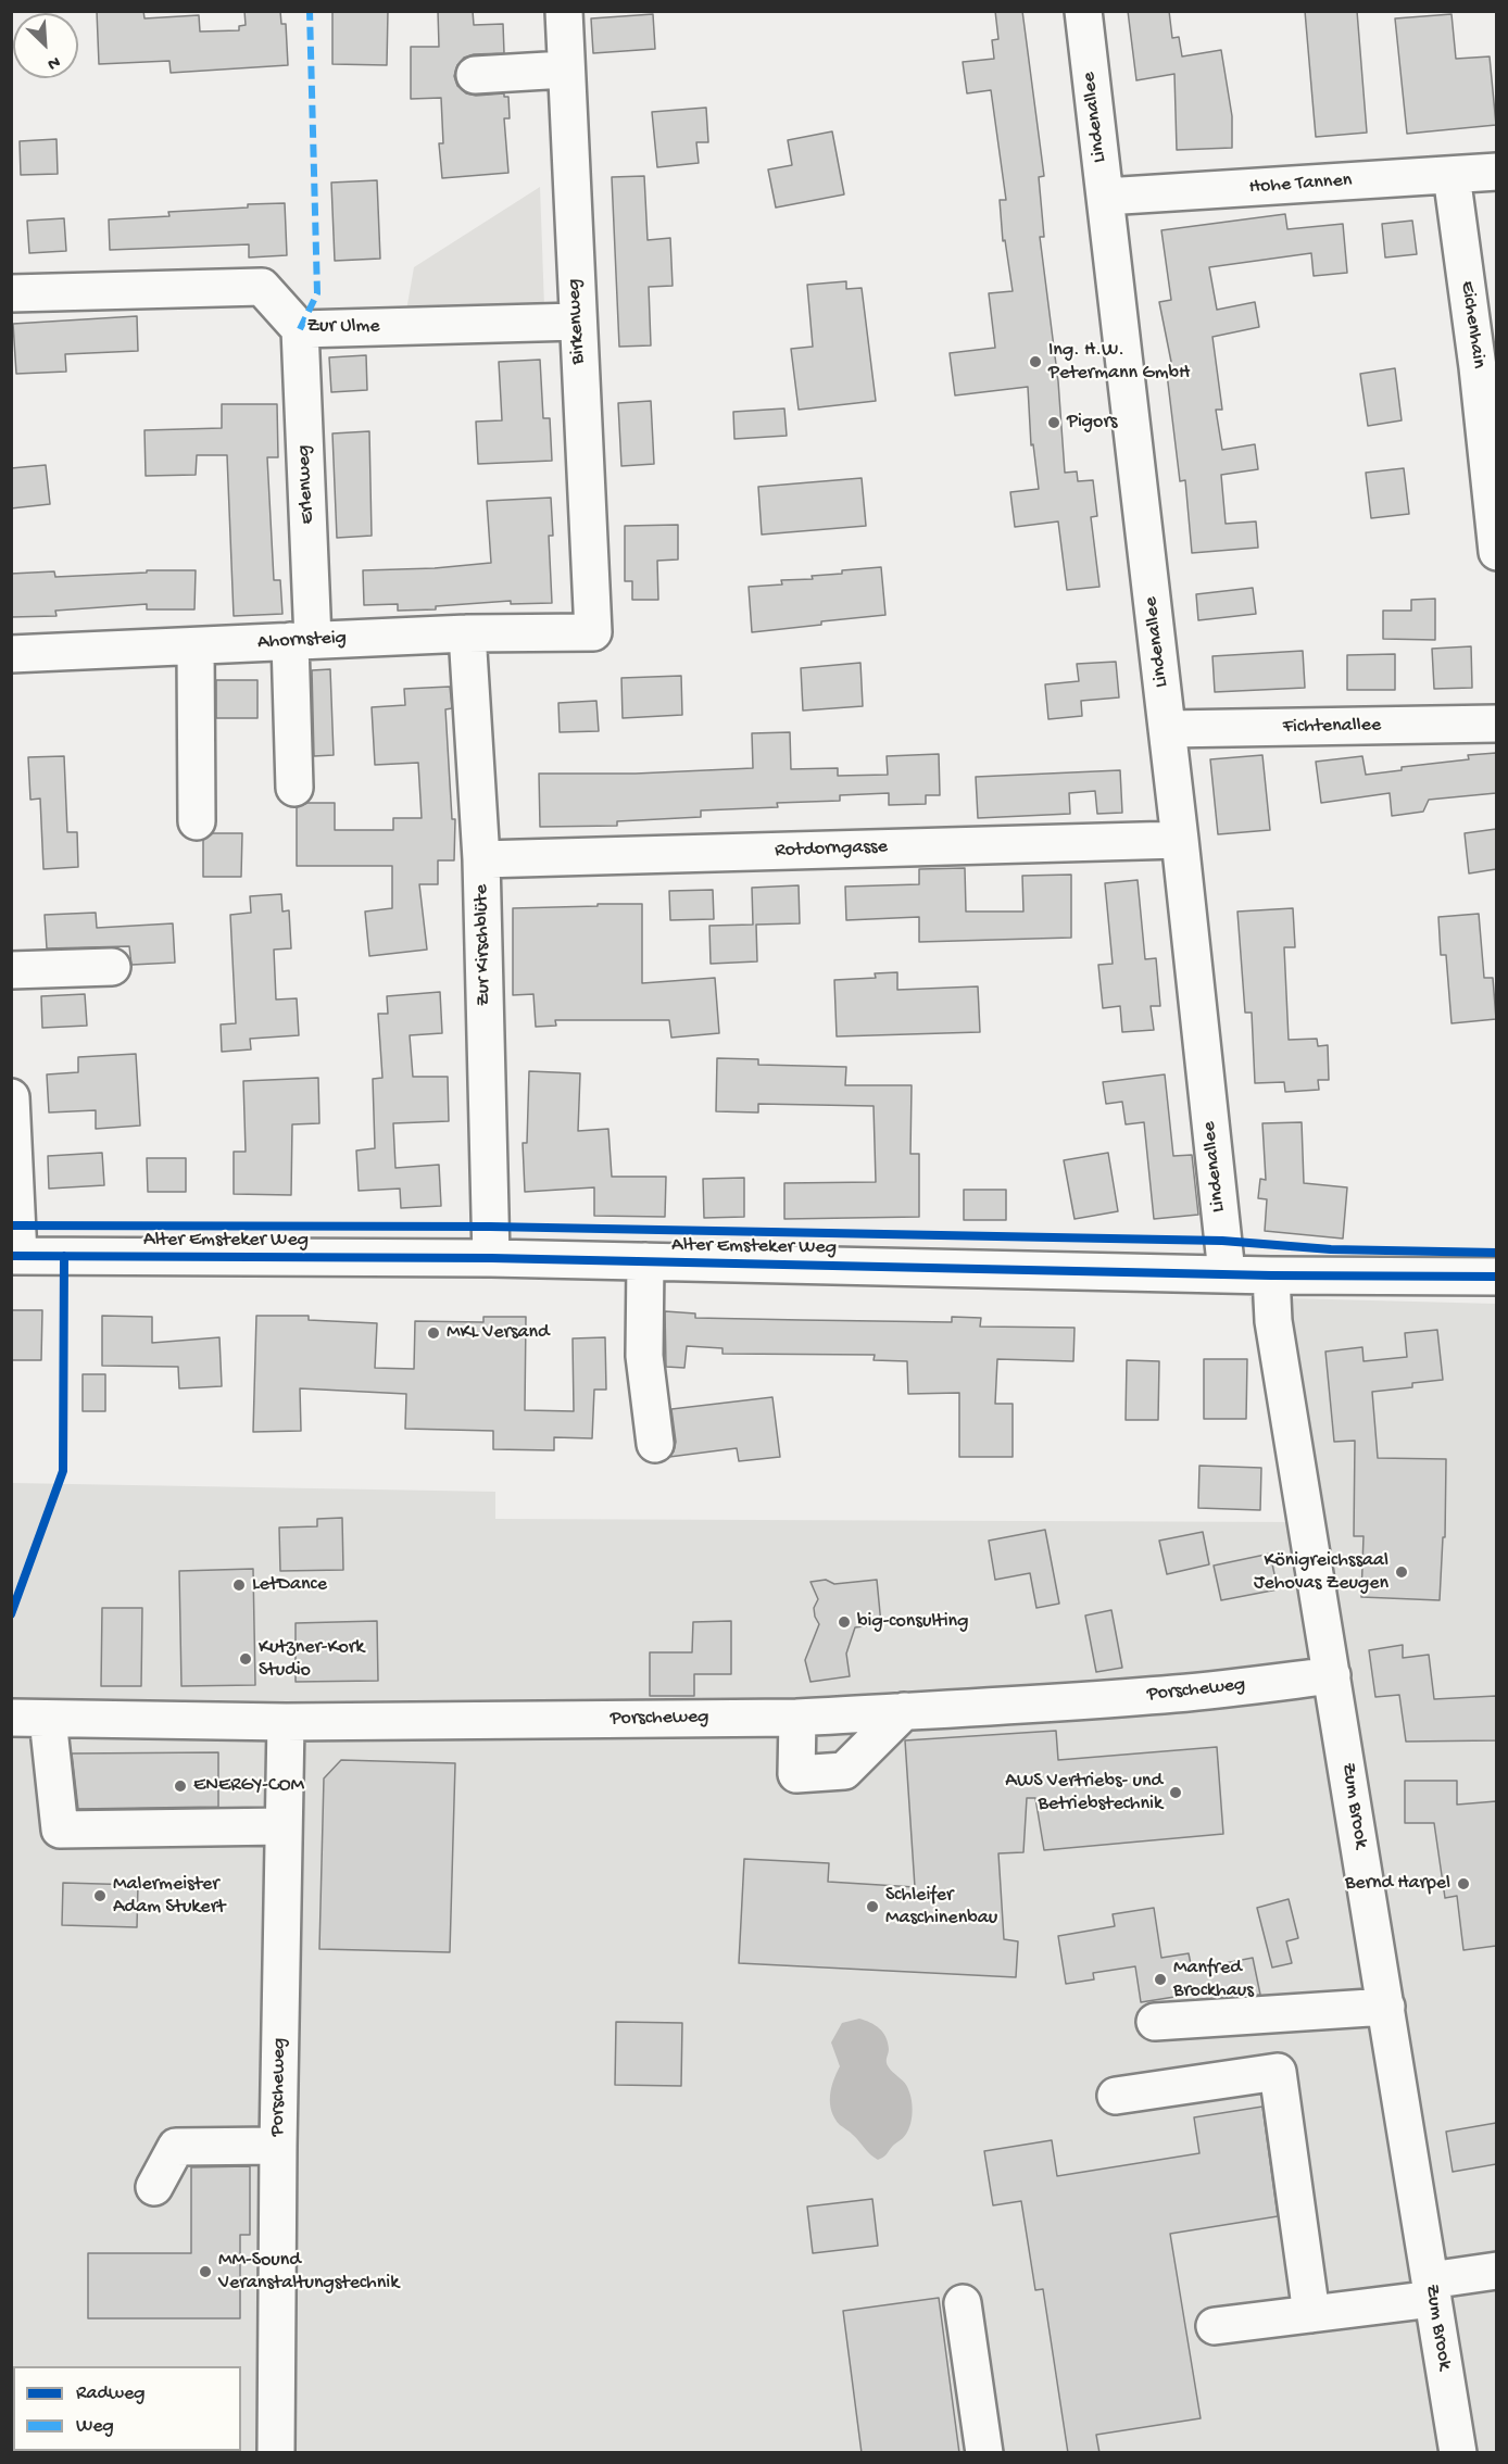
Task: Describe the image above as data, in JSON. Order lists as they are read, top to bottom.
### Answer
{
  "streets": {
    "street": [
      "Lindenallee",
      "Hohe Tannen",
      "Birkenweg",
      "Eichenhain",
      "Zur Ulme",
      "Erlenweg",
      "Ahornsteig",
      "Fichtenallee",
      "Rotdorngasse",
      "Zur Kirschblüte",
      "Alter Emsteker Weg",
      "Porscheweg",
      "Zum Brook"
    ]
  },
  "crossings": [
    ["Lindenallee", "Hohe Tannen"],
    ["Lindenallee", "Fichtenallee"],
    ["Lindenallee", "Rotdorngasse"],
    ["Lindenallee", "Alter Emsteker Weg"],
    ["Hohe Tannen", "Eichenhain"],
    ["Birkenweg", "Zur Ulme"],
    ["Birkenweg", "Ahornsteig"],
    ["Zur Ulme", "Erlenweg"],
    ["Erlenweg", "Ahornsteig"],
    ["Ahornsteig", "Zur Kirschblüte"],
    ["Rotdorngasse", "Zur Kirschblüte"],
    ["Zur Kirschblüte", "Alter Emsteker Weg"],
    ["Alter Emsteker Weg", "Zum Brook"],
    ["Porscheweg", "Zum Brook"]
  ],
  "places": [
    "Ing. H.W. Petermann GmbH",
    "Pigors",
    "MKL Versand",
    "Königreichssaal Jehovas Zeugen",
    "LetDance",
    "big-consulting",
    "Kutzner-Kork Studio",
    "ENERGY-COM",
    "AWS Vertriebs- und Betriebstechnik",
    "Bernd Harpel",
    "Malermeister Adam Stukert",
    "Schleifer Maschinenbau",
    "Manfred Brockhaus",
    "MM-Sound Veranstaltungstechnik"
  ],
  "legend": ["Radweg", "Weg"],
  "north": "bottom right"
}
